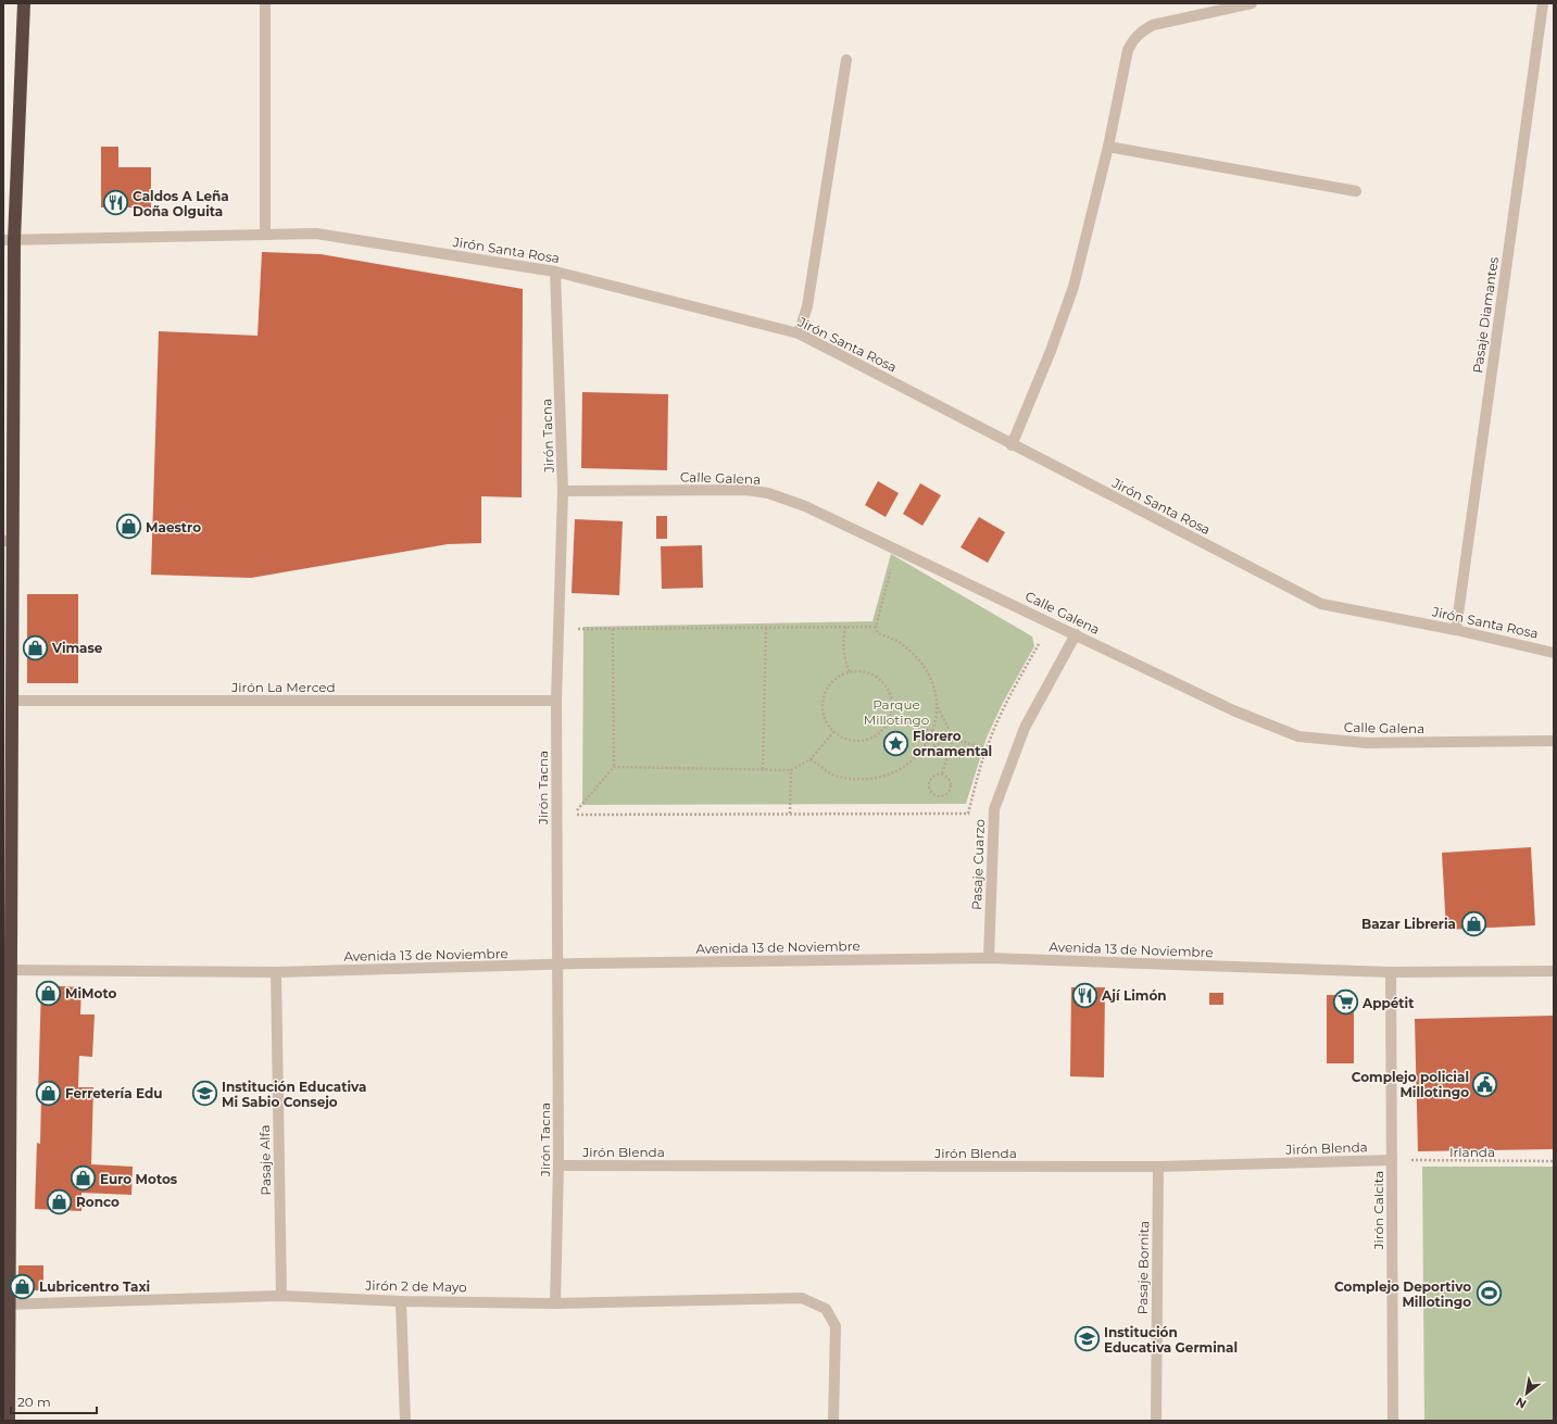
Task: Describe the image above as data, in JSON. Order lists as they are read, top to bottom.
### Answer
{
  "streets": {
    "street": [
      "Jirón Santa Rosa",
      "Pasaje Diamantes",
      "Jirón Tacna",
      "Calle Galena",
      "Jirón La Merced",
      "Pasaje Cuarzo",
      "Avenida 13 de Noviembre",
      "Jirón Blenda",
      "Pasaje Alfa",
      "Jirón Calcita",
      "Pasaje Bornita",
      "Jirón 2 de Mayo"
    ],
    "path": ["Irlanda"]
  },
  "crossings": [
    ["Jirón Santa Rosa", "Pasaje Diamantes"],
    ["Jirón Santa Rosa", "Jirón Tacna"],
    ["Jirón Tacna", "Calle Galena"],
    ["Jirón Tacna", "Jirón La Merced"],
    ["Jirón Tacna", "Avenida 13 de Noviembre"],
    ["Jirón Tacna", "Jirón Blenda"],
    ["Jirón Tacna", "Jirón 2 de Mayo"],
    ["Calle Galena", "Pasaje Cuarzo"],
    ["Pasaje Cuarzo", "Avenida 13 de Noviembre"],
    ["Avenida 13 de Noviembre", "Pasaje Alfa"],
    ["Avenida 13 de Noviembre", "Jirón Calcita"],
    ["Jirón Blenda", "Irlanda"],
    ["Jirón Blenda", "Jirón Calcita"],
    ["Jirón Blenda", "Pasaje Bornita"],
    ["Irlanda", "Jirón Calcita"],
    ["Pasaje Alfa", "Jirón 2 de Mayo"]
  ],
  "parks": ["Parque Millotingo"],
  "places": {
    "restaurant": ["Caldos A Leña Doña Olguita", "Ají Limón"],
    "shop": [
      "Maestro",
      "Vimase",
      "Bazar Libreria",
      "MiMoto",
      "Ferretería Edu",
      "Euro Motos",
      "Ronco",
      "Lubricentro Taxi"
    ],
    "place": ["Florero ornamental"],
    "supermarket": ["Appétit"],
    "public building": ["Complejo policial Millotingo"],
    "school or university": ["Institución Educativa Mi Sabio Consejo", "Institución Educativa Germinal"],
    "sports": ["Complejo Deportivo Millotingo"]
  },
  "scale_bar": "20 m",
  "north": "bottom left"
}
